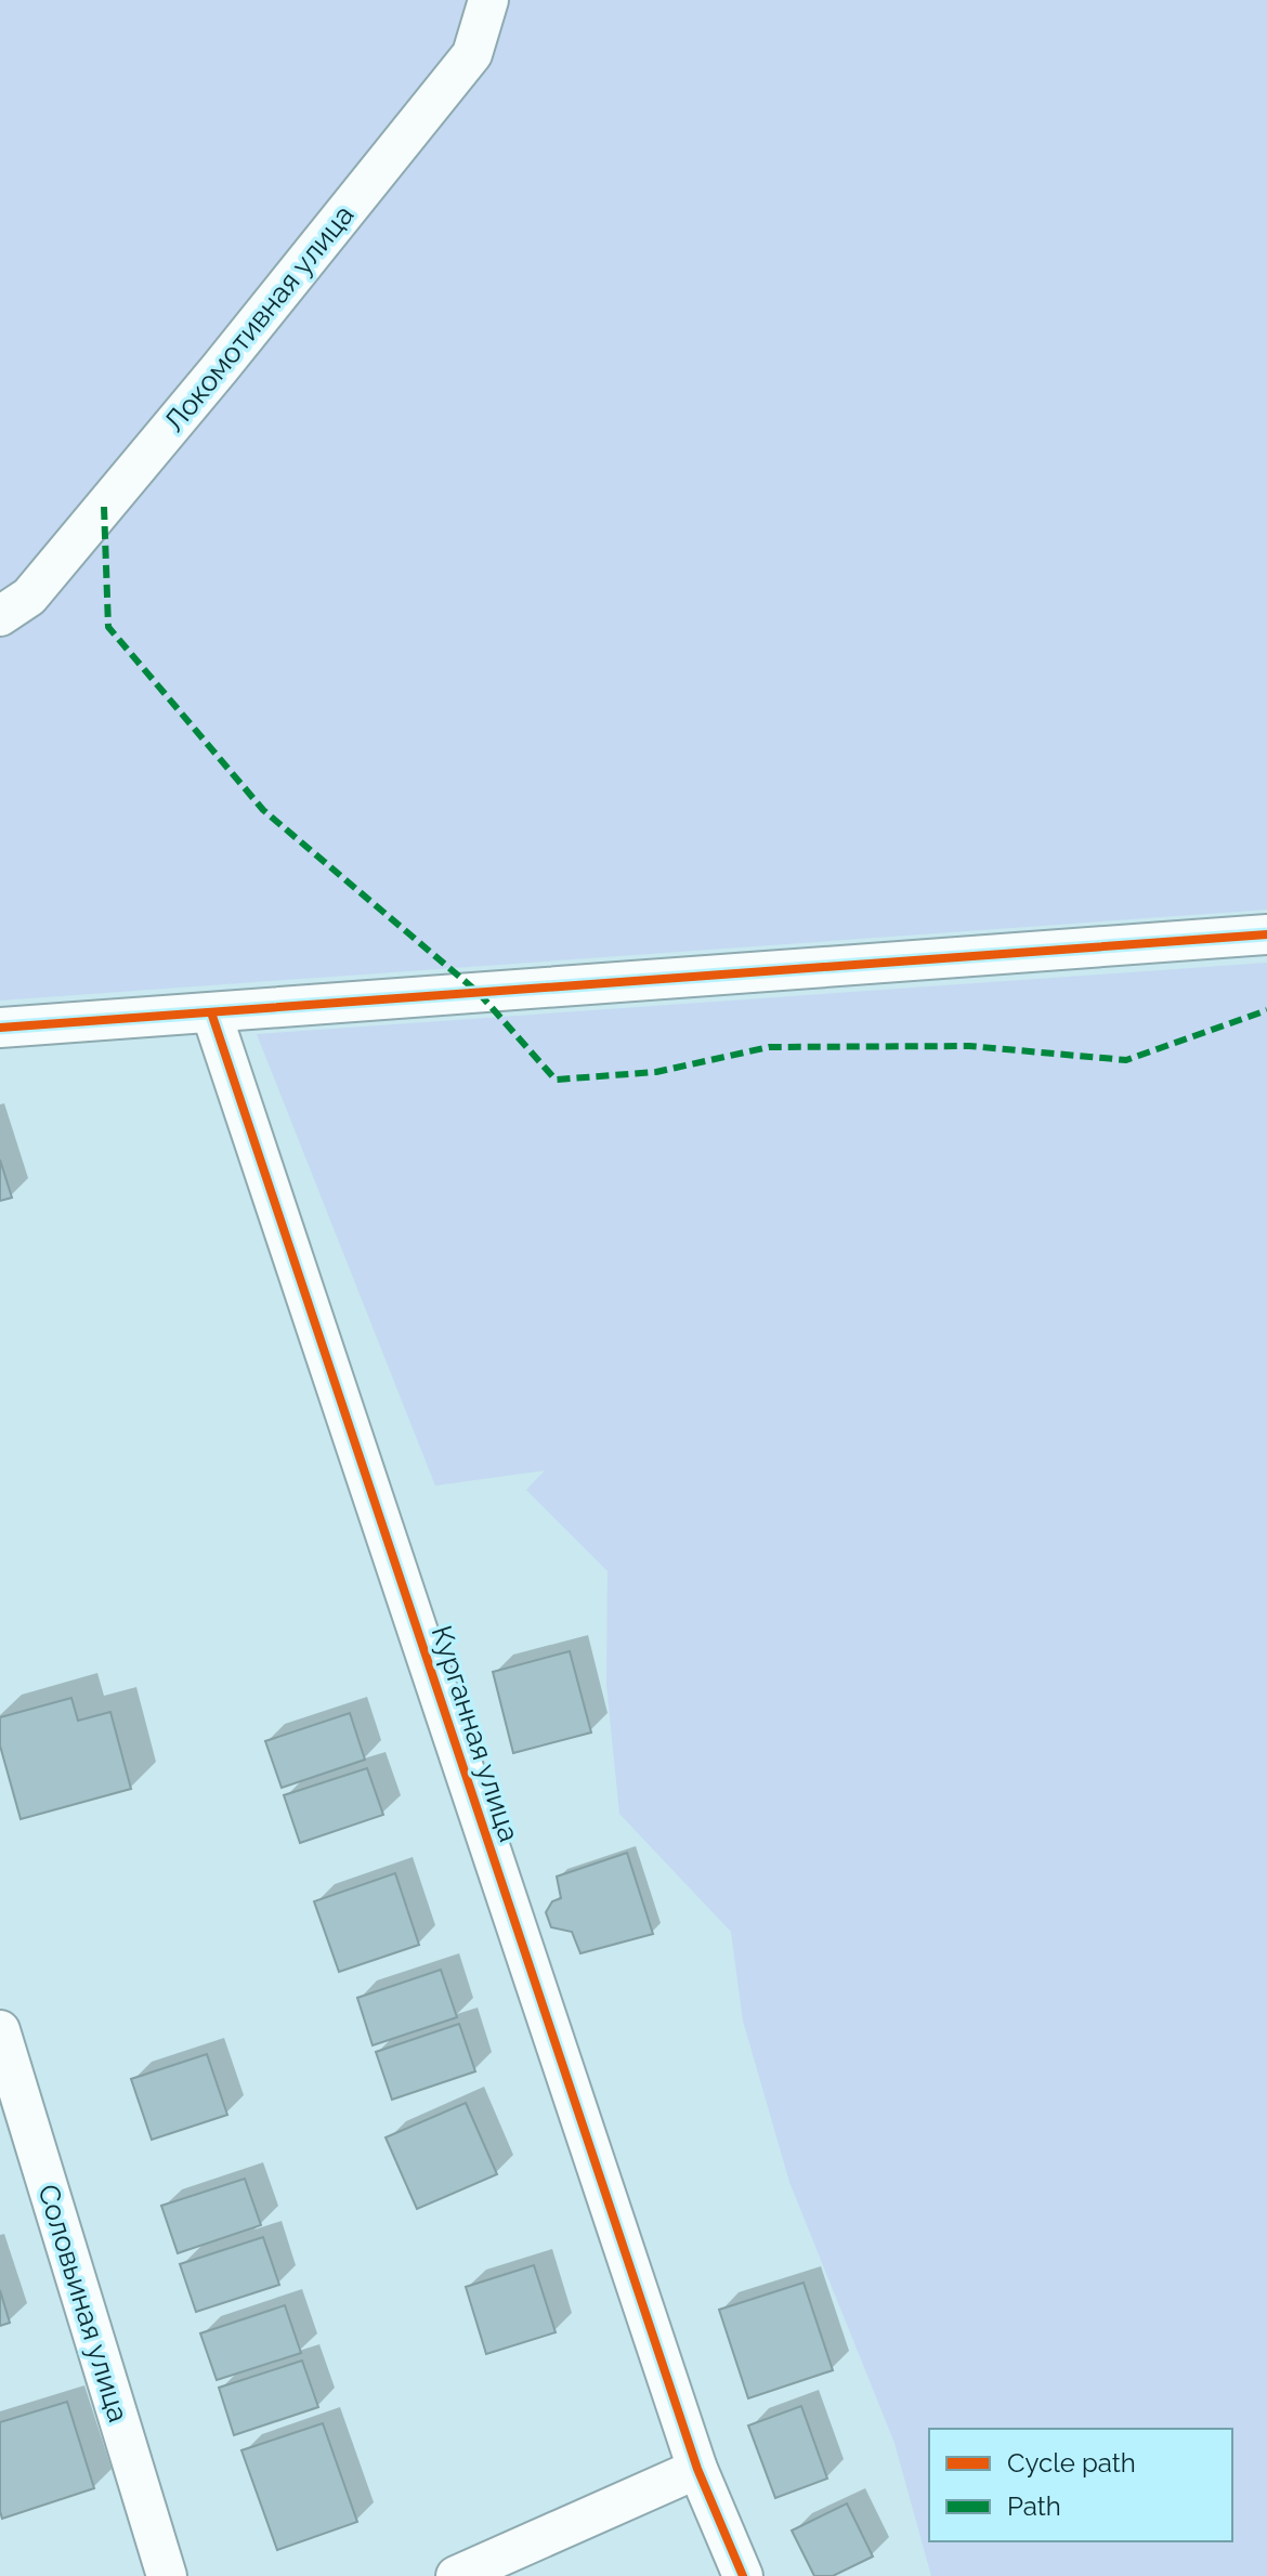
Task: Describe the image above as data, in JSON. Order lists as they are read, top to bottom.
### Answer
{
  "streets": {
    "street": ["Локомотивная улица", "Курганная улица", "Соловьиная улица"]
  },
  "legend": ["Cycle path", "Path"]
}
